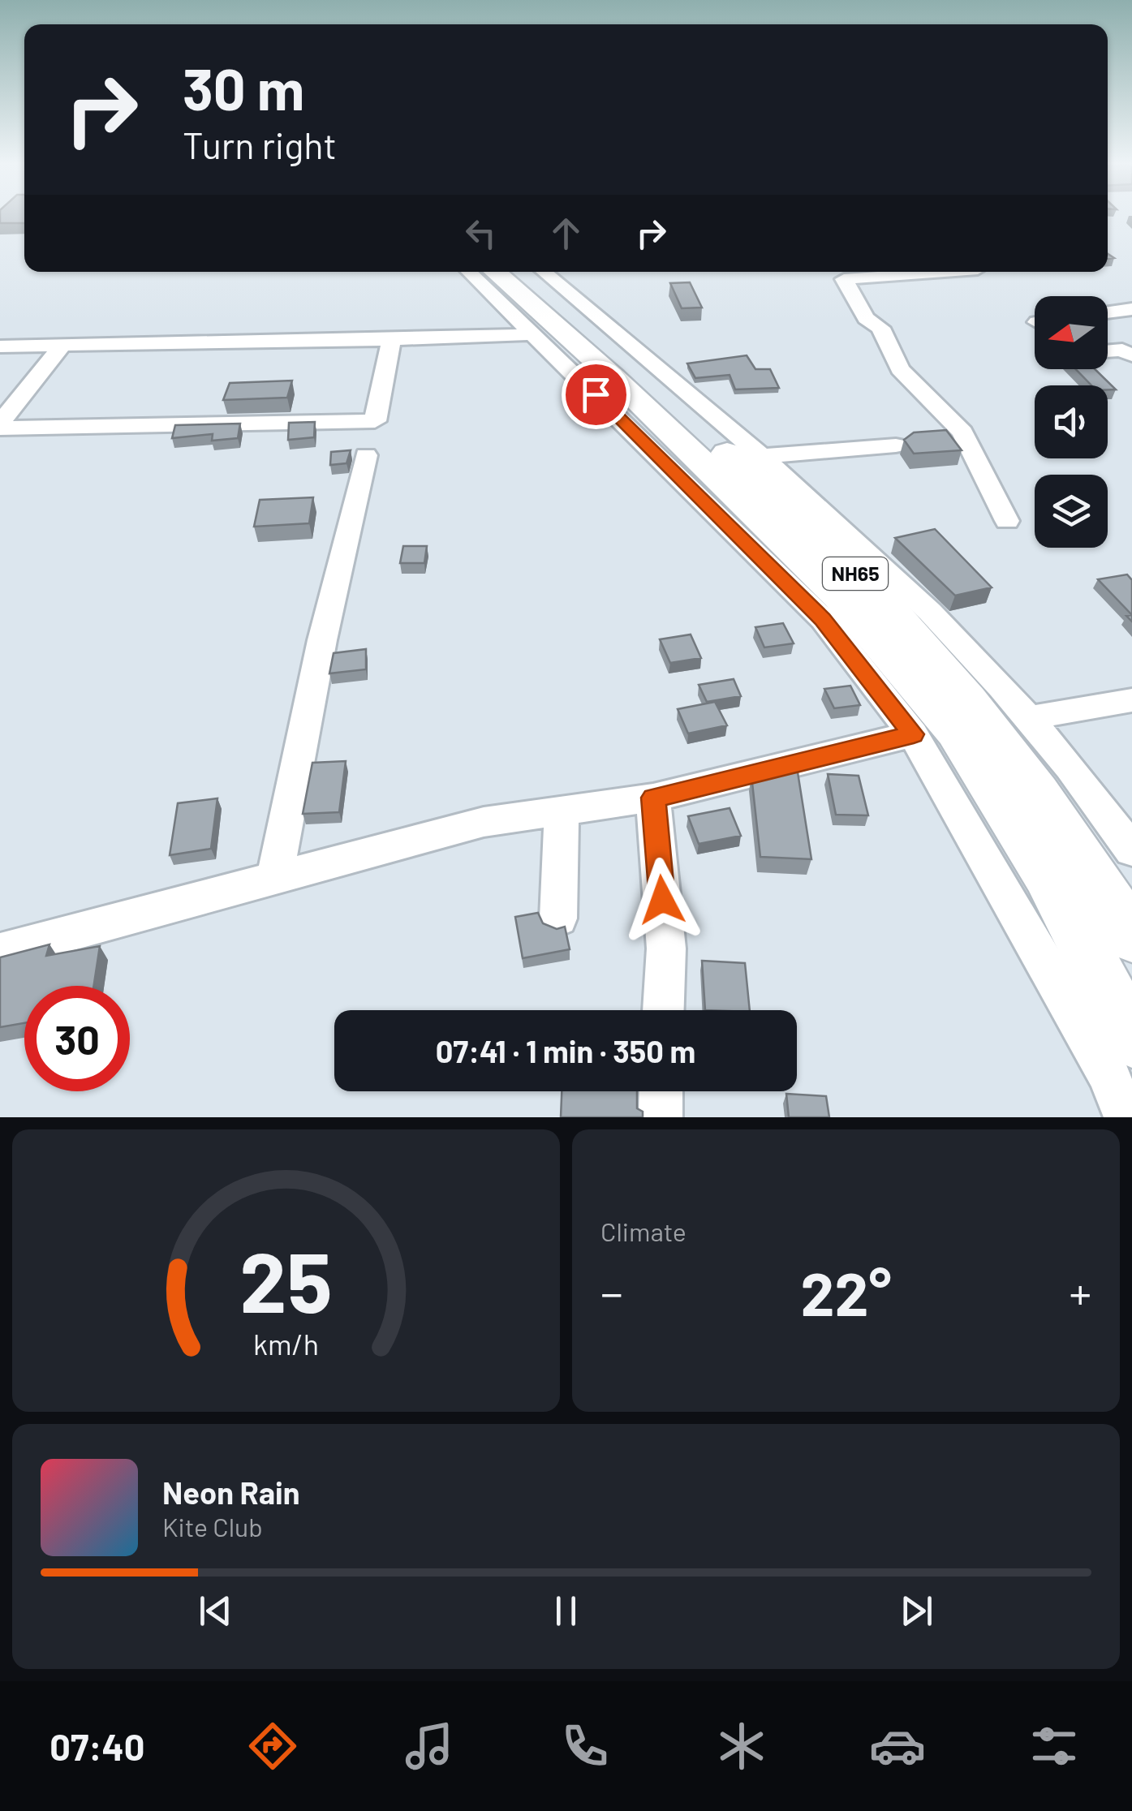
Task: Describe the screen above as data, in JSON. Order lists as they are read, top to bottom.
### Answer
{
  "streets": {
    "highway": ["NH65"]
  },
  "north": "left",
  "page": {
    "turn": ["30 m", "Turn right"],
    "limit": "30",
    "trip": "07:41 · 1 min · 350 m",
    "tile": "Climate",
    "heat": ["−", "22°", "+"],
    "song": ["Neon Rain", "Kite Club"],
    "tabs": "07:40",
    "gauge": ["25", "km/h"]
  }
}
